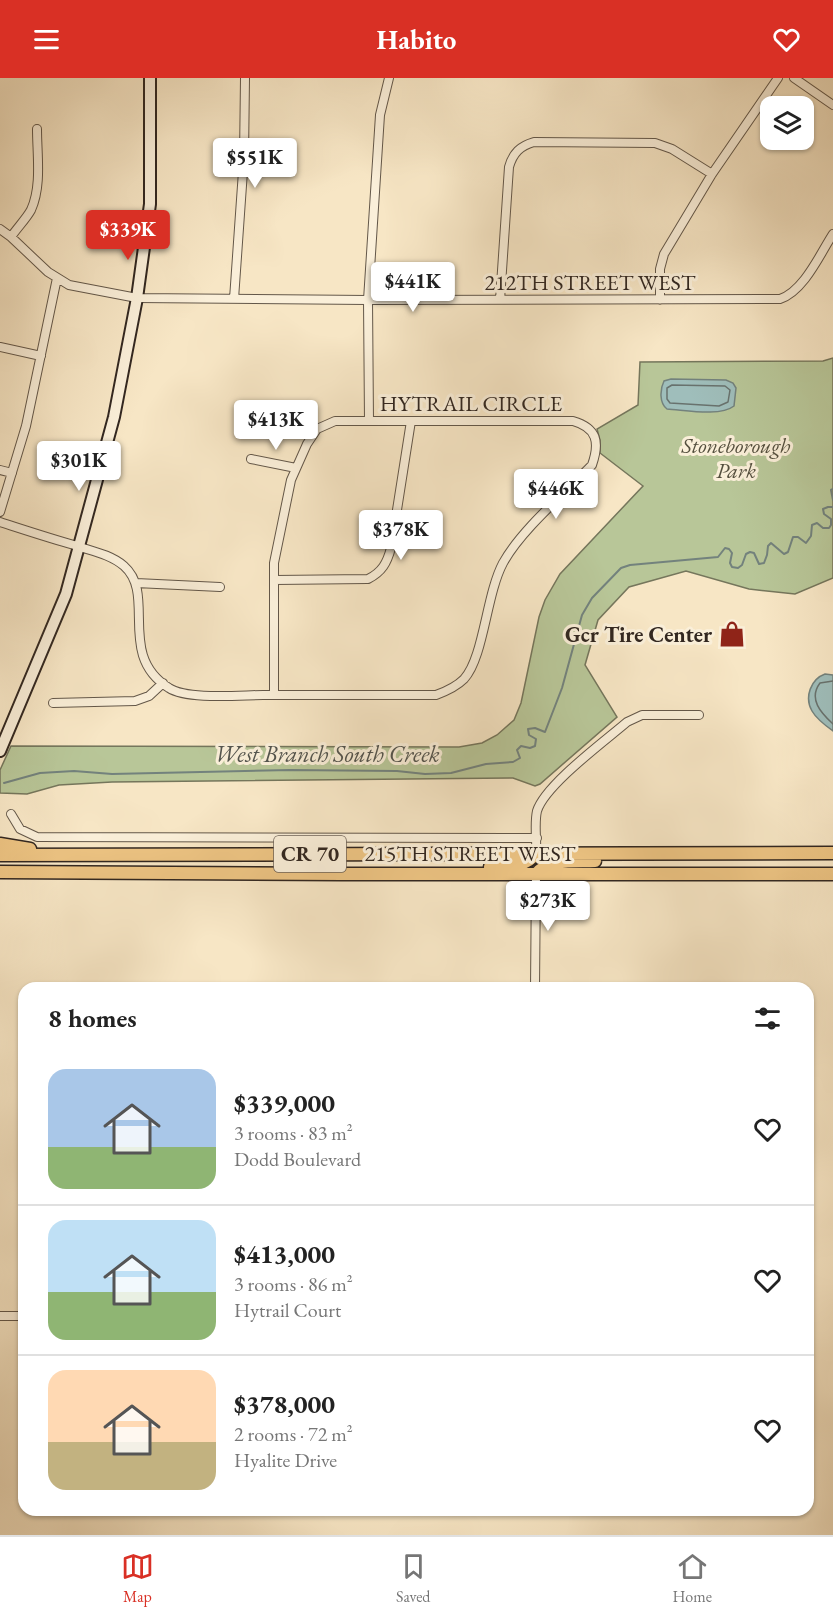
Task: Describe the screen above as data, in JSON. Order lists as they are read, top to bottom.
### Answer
{
  "streets": {
    "main road": ["215TH STREET WEST", "CR 70"],
    "street": ["212TH STREET WEST", "HYTRAIL CIRCLE"]
  },
  "water": ["West Branch South Creek"],
  "parks": ["Stoneborough Park"],
  "places": {
    "shop": ["Gcr Tire Center"]
  },
  "page": {
    "header": "Habito",
    "price": [
      "$551K",
      "$339K",
      "$441K",
      "$413K",
      "$301K",
      "$446K",
      "$378K",
      "$273K"
    ],
    "heading": "8 homes",
    "list": [
      {
        "name": "$339,000",
        "note": "3 rooms · 83 m² · Dodd Boulevard"
      },
      {
        "name": "$413,000",
        "note": "3 rooms · 86 m² · Hytrail Court"
      },
      {
        "name": "$378,000",
        "note": "2 rooms · 72 m² · Hyalite Drive"
      }
    ],
    "tabs": ["Map", "Saved", "Home"]
  }
}
